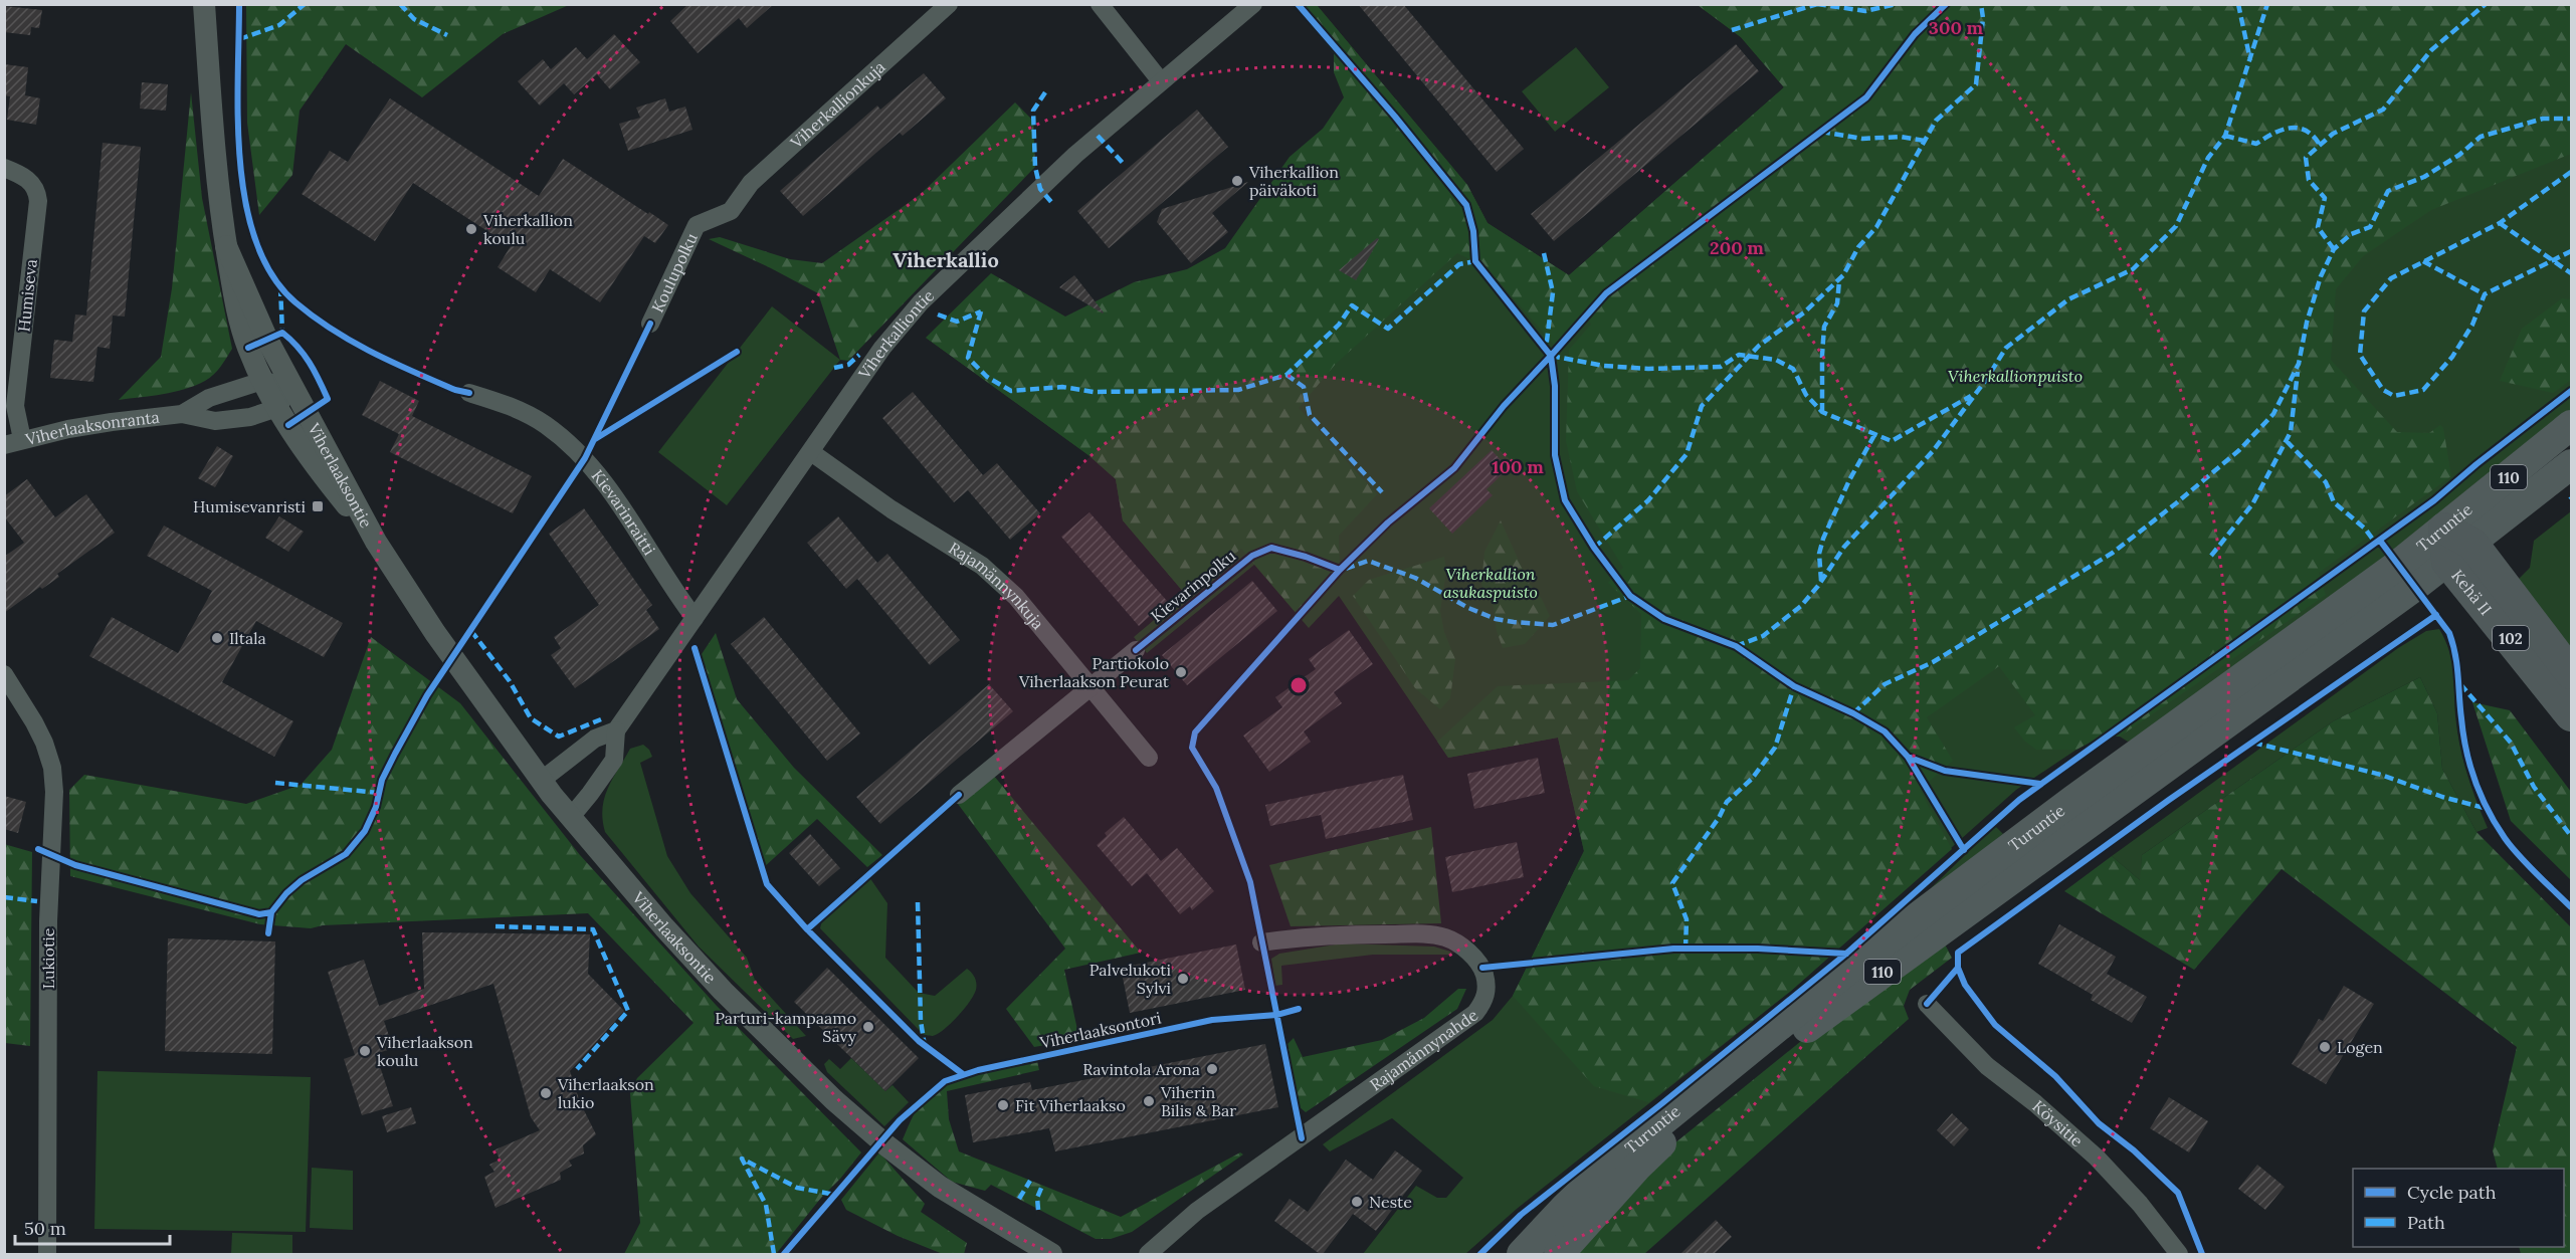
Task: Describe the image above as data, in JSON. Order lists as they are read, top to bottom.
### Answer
{
  "streets": {
    "highway": ["Kehä II", "102"],
    "main road": ["110", "Turuntie"],
    "street": [
      "Viherkallionkuja",
      "Koulupolku",
      "Humiseva",
      "Viherkalliontie",
      "Viherlaaksonranta",
      "Viherlaaksontie",
      "Kievarinraitti",
      "Rajamännynkuja",
      "Lukiotie",
      "Rajamännynahde",
      "Köysitie"
    ],
    "cycle path": ["Kievarinpolku", "Viherlaaksontori"]
  },
  "crossings": [
    ["Viherkallionkuja", "Koulupolku"],
    ["Humiseva", "Viherlaaksonranta"],
    ["Viherkalliontie", "Viherlaaksontie"],
    ["Viherkalliontie", "Kievarinraitti"],
    ["Viherkalliontie", "Rajamännynkuja"],
    ["Viherlaaksonranta", "Viherlaaksontie"],
    ["Turuntie", "Kehä II"]
  ],
  "districts": ["Viherkallio"],
  "parks": ["Viherkallionpuisto", "Viherkallion asukaspuisto"],
  "places": {
    "other": [
      "Viherkallion päiväkoti",
      "Viherkallion koulu",
      "Iltala",
      "Partiokolo Viherlaakson Peurat",
      "Palvelukoti Sylvi",
      "Parturi-kampaamo Sävy",
      "Logen",
      "Viherlaakson koulu",
      "Ravintola Arona",
      "Viherlaakson lukio",
      "Viherin Bilis & Bar",
      "Fit Viherlaakso",
      "Neste"
    ],
    "transit": ["Humisevanristi"]
  },
  "legend": ["Cycle path", "Path"],
  "scale_bar": "50 m",
  "rings": ["300 m", "200 m", "100 m"]
}
